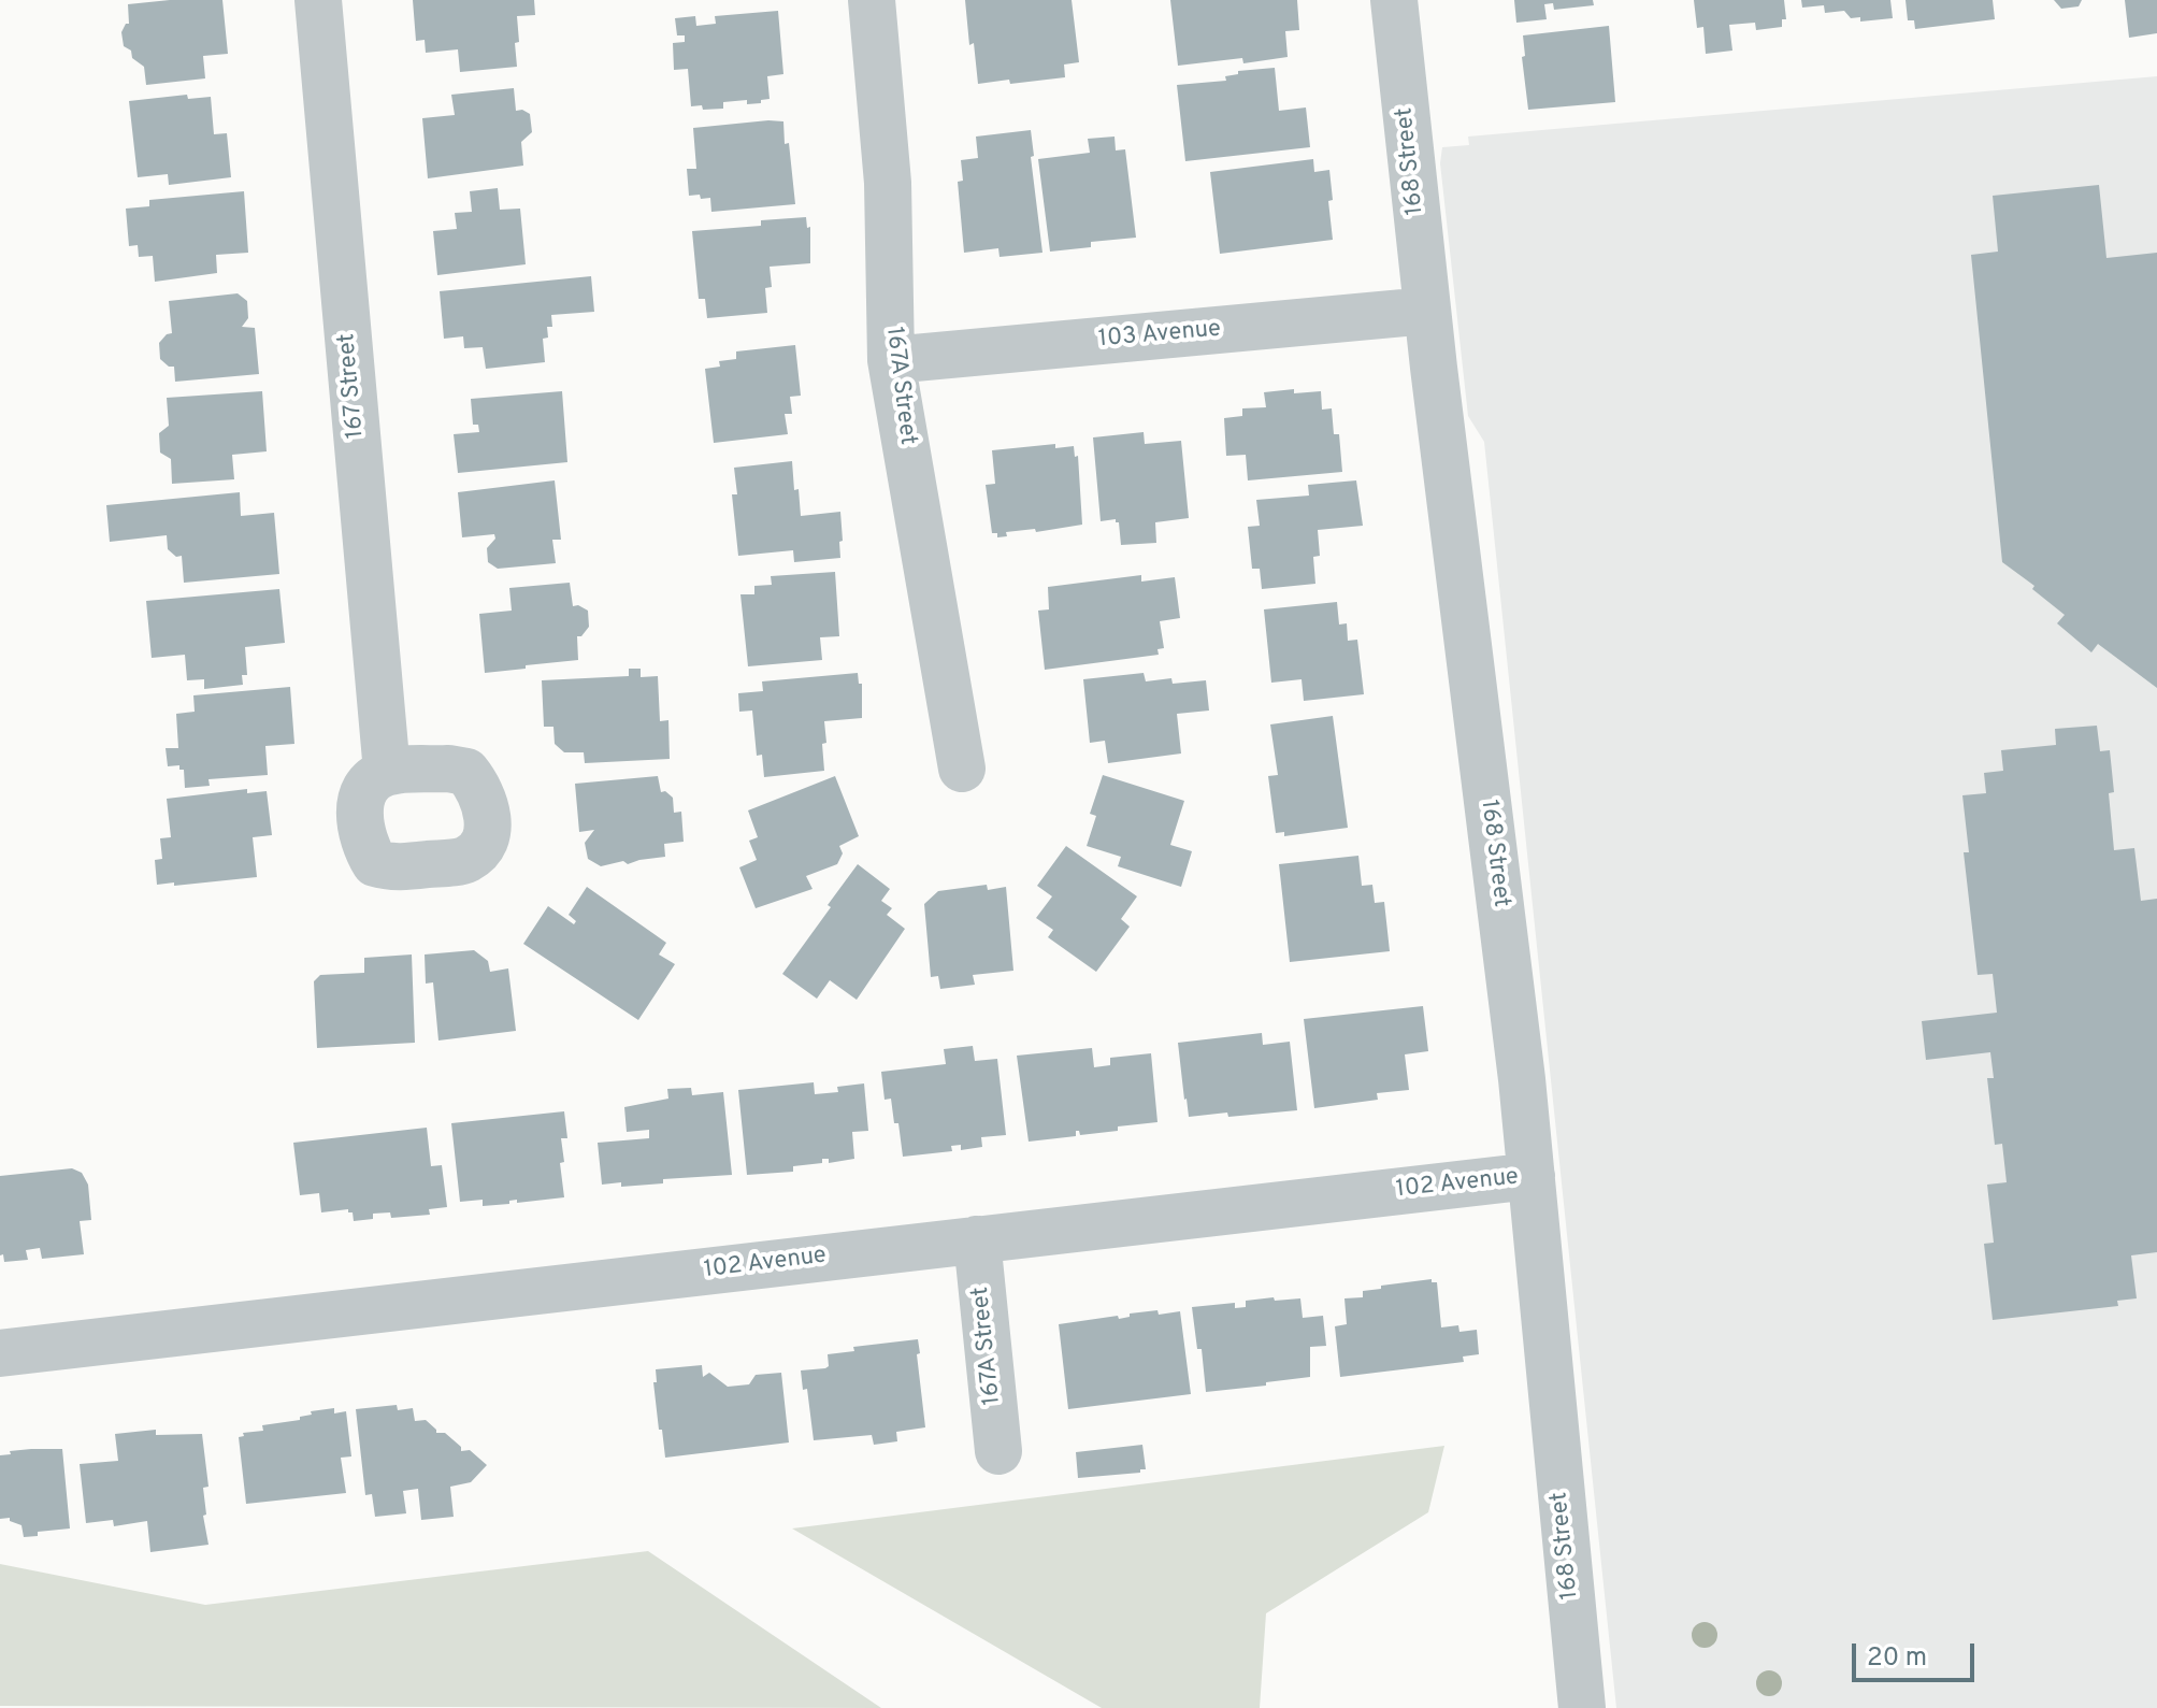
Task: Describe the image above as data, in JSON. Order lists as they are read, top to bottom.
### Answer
{
  "streets": {
    "street": [
      "168 Street",
      "103 Avenue",
      "167 Street",
      "167A Street",
      "102 Avenue"
    ]
  },
  "crossings": [
    ["168 Street", "103 Avenue"],
    ["168 Street", "102 Avenue"],
    ["103 Avenue", "167A Street"],
    ["167A Street", "102 Avenue"]
  ],
  "scale_bar": "20 m"
}
